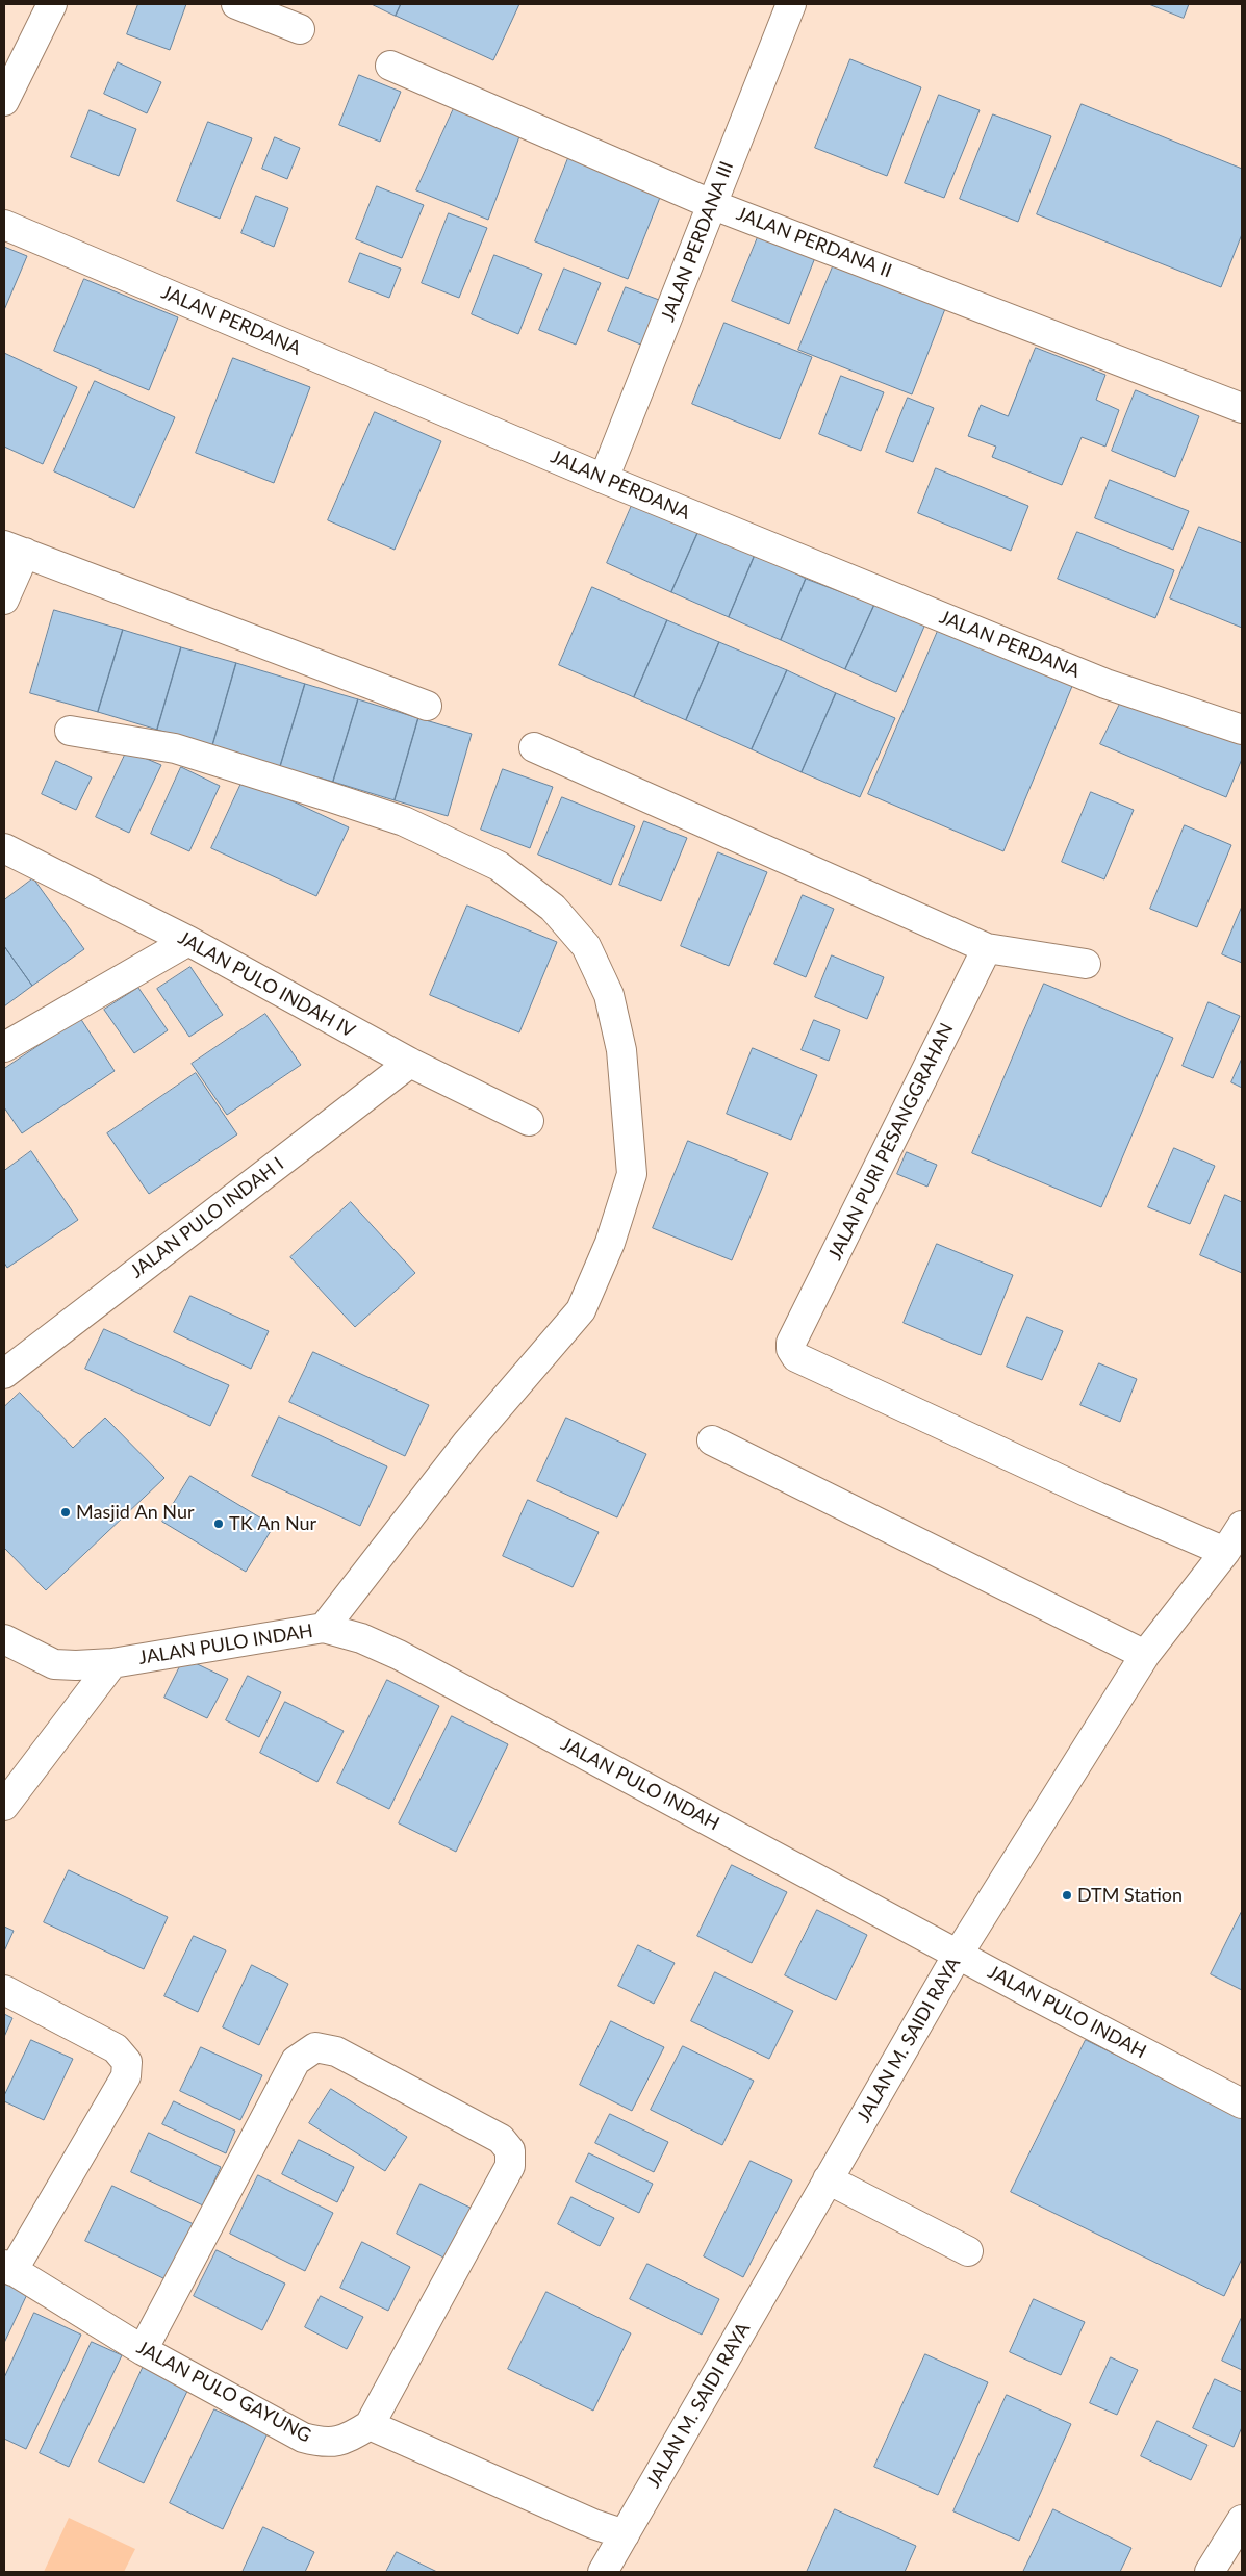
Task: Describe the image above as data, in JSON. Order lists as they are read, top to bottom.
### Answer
{
  "streets": {
    "street": [
      "JALAN PERDANA III",
      "JALAN PERDANA II",
      "JALAN PERDANA",
      "JALAN PULO INDAH IV",
      "JALAN PURI PESANGGRAHAN",
      "JALAN PULO INDAH I",
      "JALAN PULO INDAH",
      "JALAN M. SAIDI RAYA",
      "JALAN PULO GAYUNG"
    ]
  },
  "crossings": [
    ["JALAN PERDANA III", "JALAN PERDANA II"],
    ["JALAN PERDANA III", "JALAN PERDANA"],
    ["JALAN PULO INDAH IV", "JALAN PULO INDAH I"],
    ["JALAN PURI PESANGGRAHAN", "JALAN M. SAIDI RAYA"],
    ["JALAN PULO INDAH", "JALAN M. SAIDI RAYA"]
  ],
  "places": ["Masjid An Nur", "TK An Nur", "DTM Station"]
}
